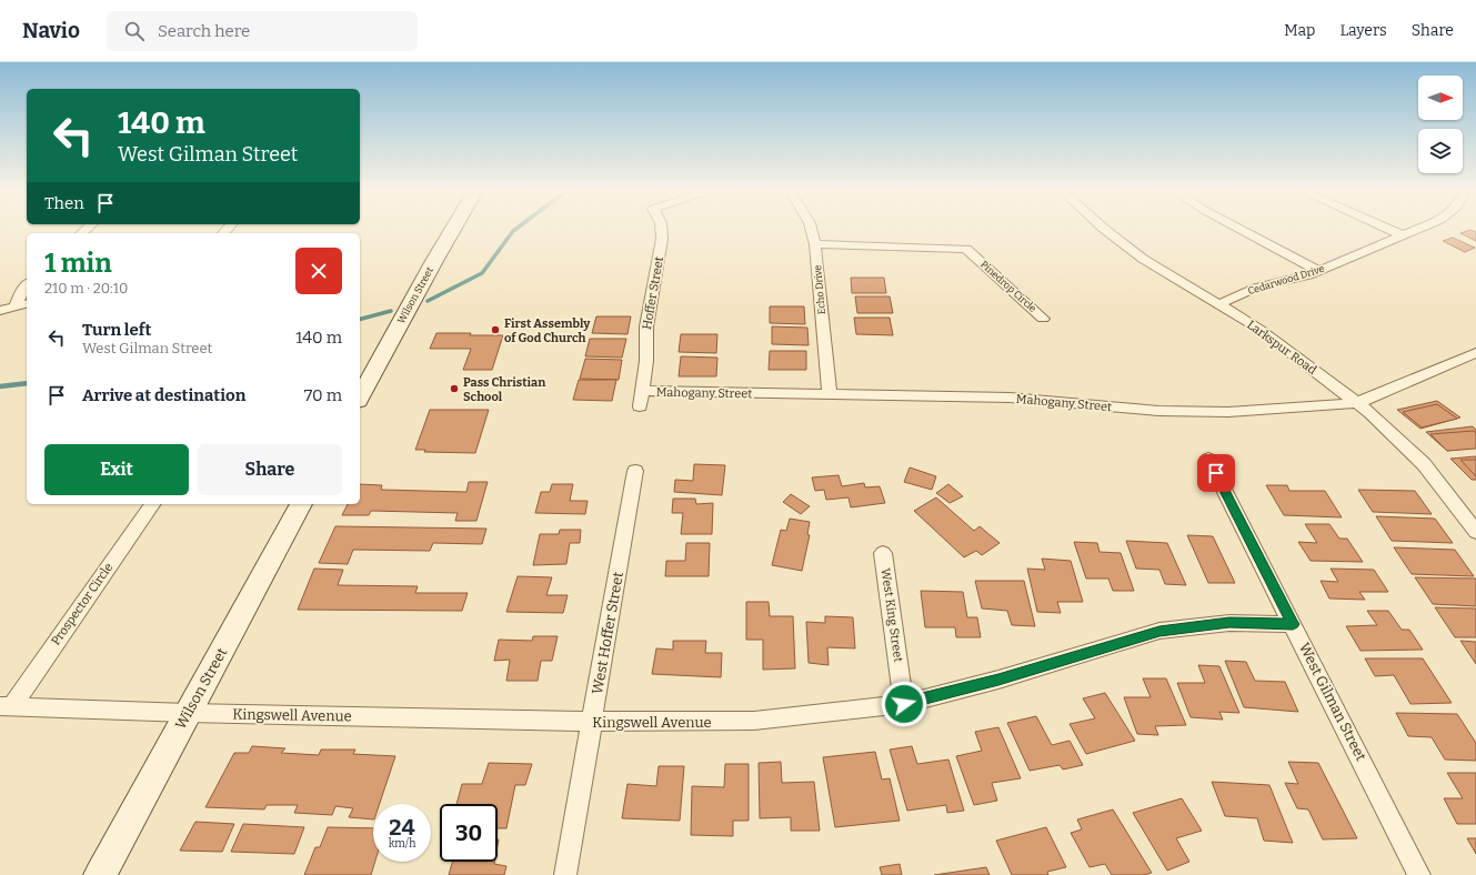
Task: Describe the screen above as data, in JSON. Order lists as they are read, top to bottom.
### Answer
{
  "streets": {
    "street": [
      "Cedarwood Drive",
      "Pinedrop Circle",
      "Echo Drive",
      "Hoffer Street",
      "Wilson Street",
      "Larkspur Road",
      "Mahogany Street",
      "Prospector Circle",
      "West King Street",
      "West Hoffer Street",
      "West Gilman Street",
      "Kingswell Avenue"
    ]
  },
  "crossings": [
    ["Cedarwood Drive", "Larkspur Road"],
    ["Pinedrop Circle", "Echo Drive"],
    ["Echo Drive", "Mahogany Street"],
    ["Hoffer Street", "Mahogany Street"],
    ["Wilson Street", "Kingswell Avenue"],
    ["Larkspur Road", "Mahogany Street"],
    ["Prospector Circle", "Kingswell Avenue"],
    ["West King Street", "Kingswell Avenue"],
    ["West Hoffer Street", "Kingswell Avenue"],
    ["West Gilman Street", "Kingswell Avenue"]
  ],
  "places": ["First Assembly of God Church", "Pass Christian School"],
  "north": "right",
  "page": {
    "header": "Navio",
    "search": "Search here",
    "nav": ["Map", "Layers", "Share"],
    "turn": ["140 m", "West Gilman Street"],
    "then": "Then",
    "heading": ["1 min", "210 m · 20:10"],
    "list": [
      {
        "name": "Turn left",
        "note": "West Gilman Street",
        "value": "140 m"
      },
      {
        "name": "Arrive at destination",
        "value": "70 m"
      }
    ],
    "buttons": ["Exit", "Share"],
    "speed": "24 km/h",
    "limit": "30"
  }
}
